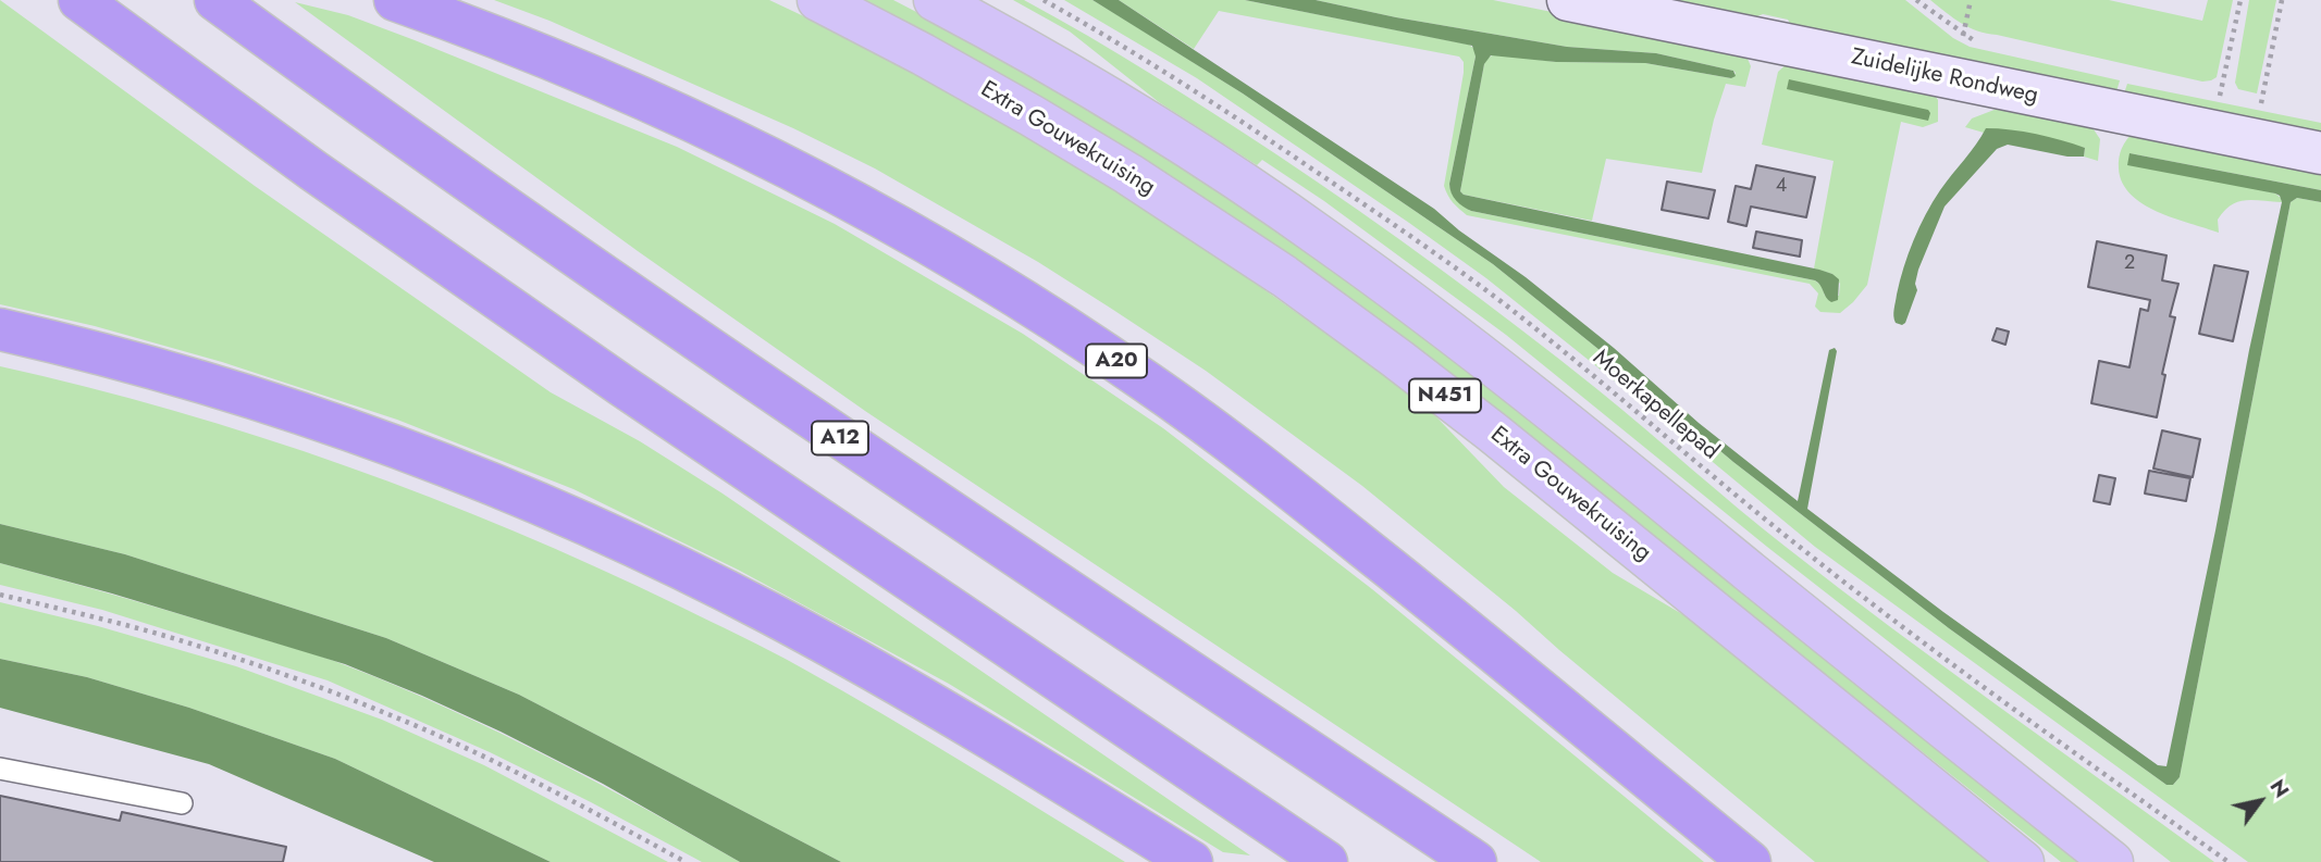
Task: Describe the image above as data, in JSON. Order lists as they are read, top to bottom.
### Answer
{
  "streets": {
    "highway": ["A20", "A12"],
    "main road": ["Zuidelijke Rondweg", "Extra Gouwekruising", "N451"],
    "path": ["Moerkapellepad"]
  },
  "house_numbers": ["4", "2"],
  "north": "top right"
}
